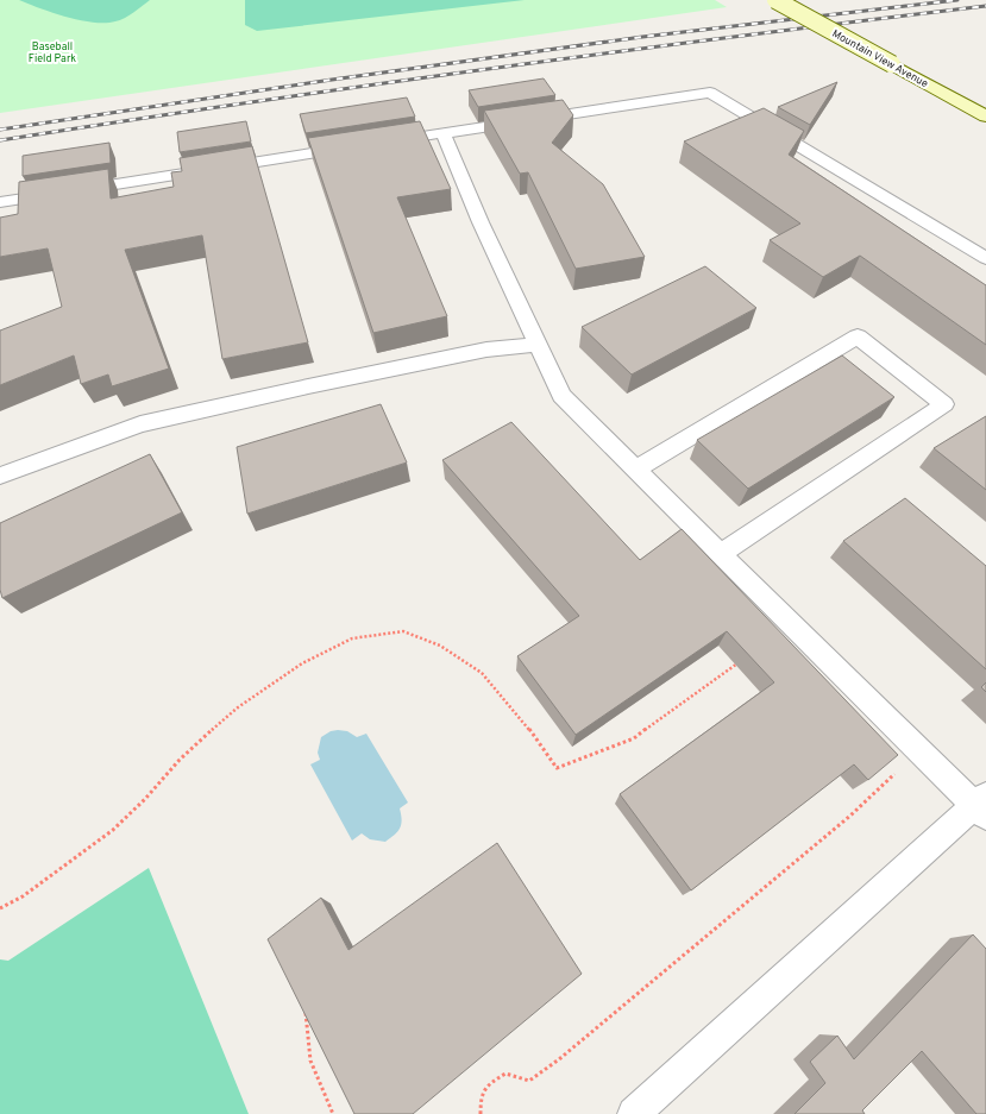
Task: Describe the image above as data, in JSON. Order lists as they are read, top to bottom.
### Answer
{
  "streets": {
    "main road": ["Mountain View Avenue"]
  },
  "parks": ["Baseball Field Park"]
}
